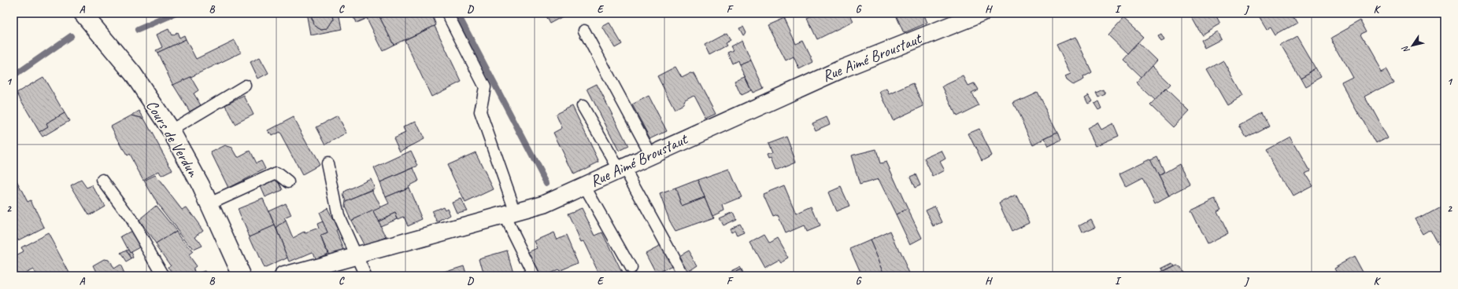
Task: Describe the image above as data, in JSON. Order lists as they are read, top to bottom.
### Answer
{
  "streets": {
    "street": ["Rue Aimé Broustaut", "Cours de Verdun"]
  },
  "north": "bottom left",
  "grid": {
    "columns": [
      "A",
      "B",
      "C",
      "D",
      "E",
      "F",
      "G",
      "H",
      "I",
      "J",
      "K"
    ],
    "rows": ["1", "2"]
  }
}
